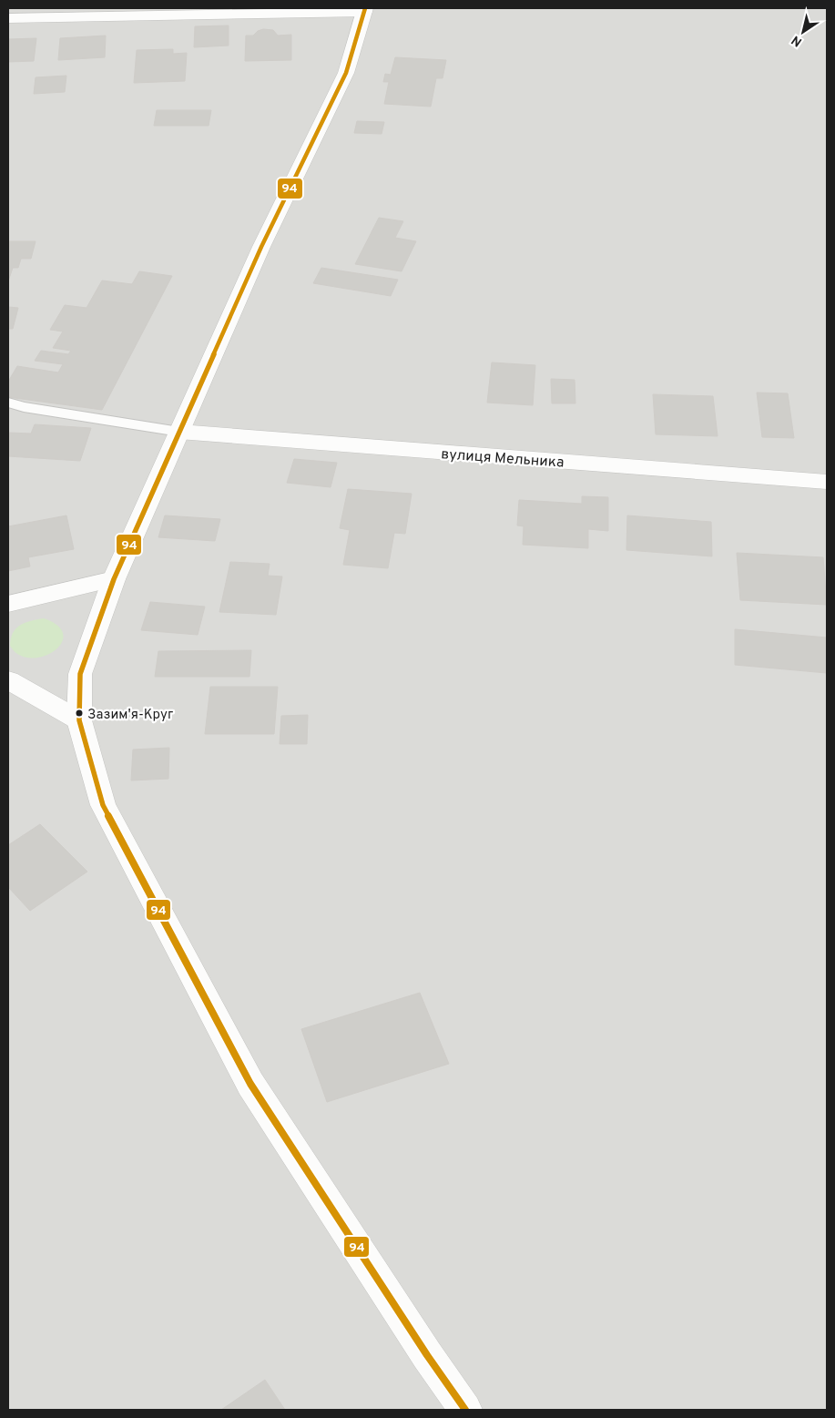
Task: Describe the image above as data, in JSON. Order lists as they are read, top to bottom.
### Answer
{
  "streets": {
    "street": ["вулиця Мельника"]
  },
  "places": ["Зазим'я-Круг"],
  "lines": ["transit line 94"],
  "north": "bottom left"
}
